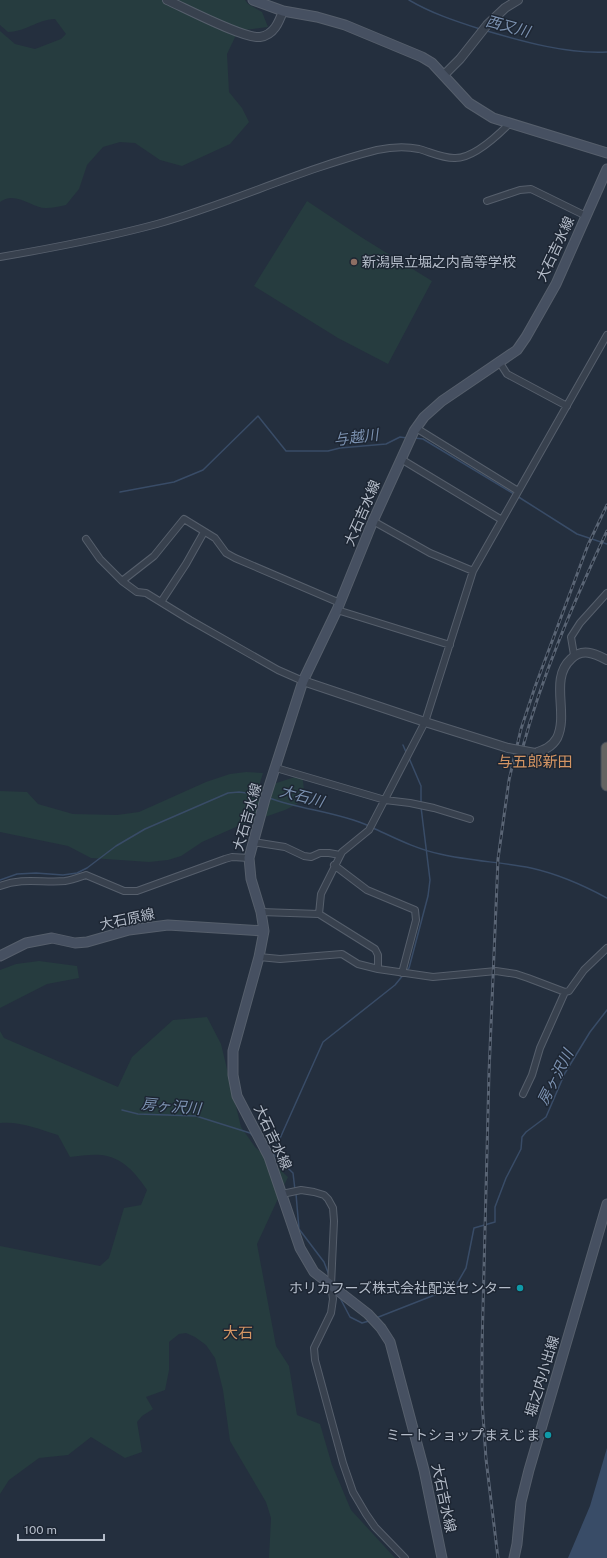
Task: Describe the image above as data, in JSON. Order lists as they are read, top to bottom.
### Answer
{
  "streets": {
    "main road": ["大石吉水線", "大石原線", "堀之内小出線"]
  },
  "crossings": [
    ["大石吉水線", "大石原線"]
  ],
  "districts": ["与五郎新田", "大石"],
  "water": [
    "西又川",
    "与越川",
    "大石川",
    "房ヶ沢川"
  ],
  "places": ["新潟県立堀之内高等学校", "ホリカフーズ株式会社配送センター", "ミートショップまえじま"],
  "scale_bar": "100 m"
}
